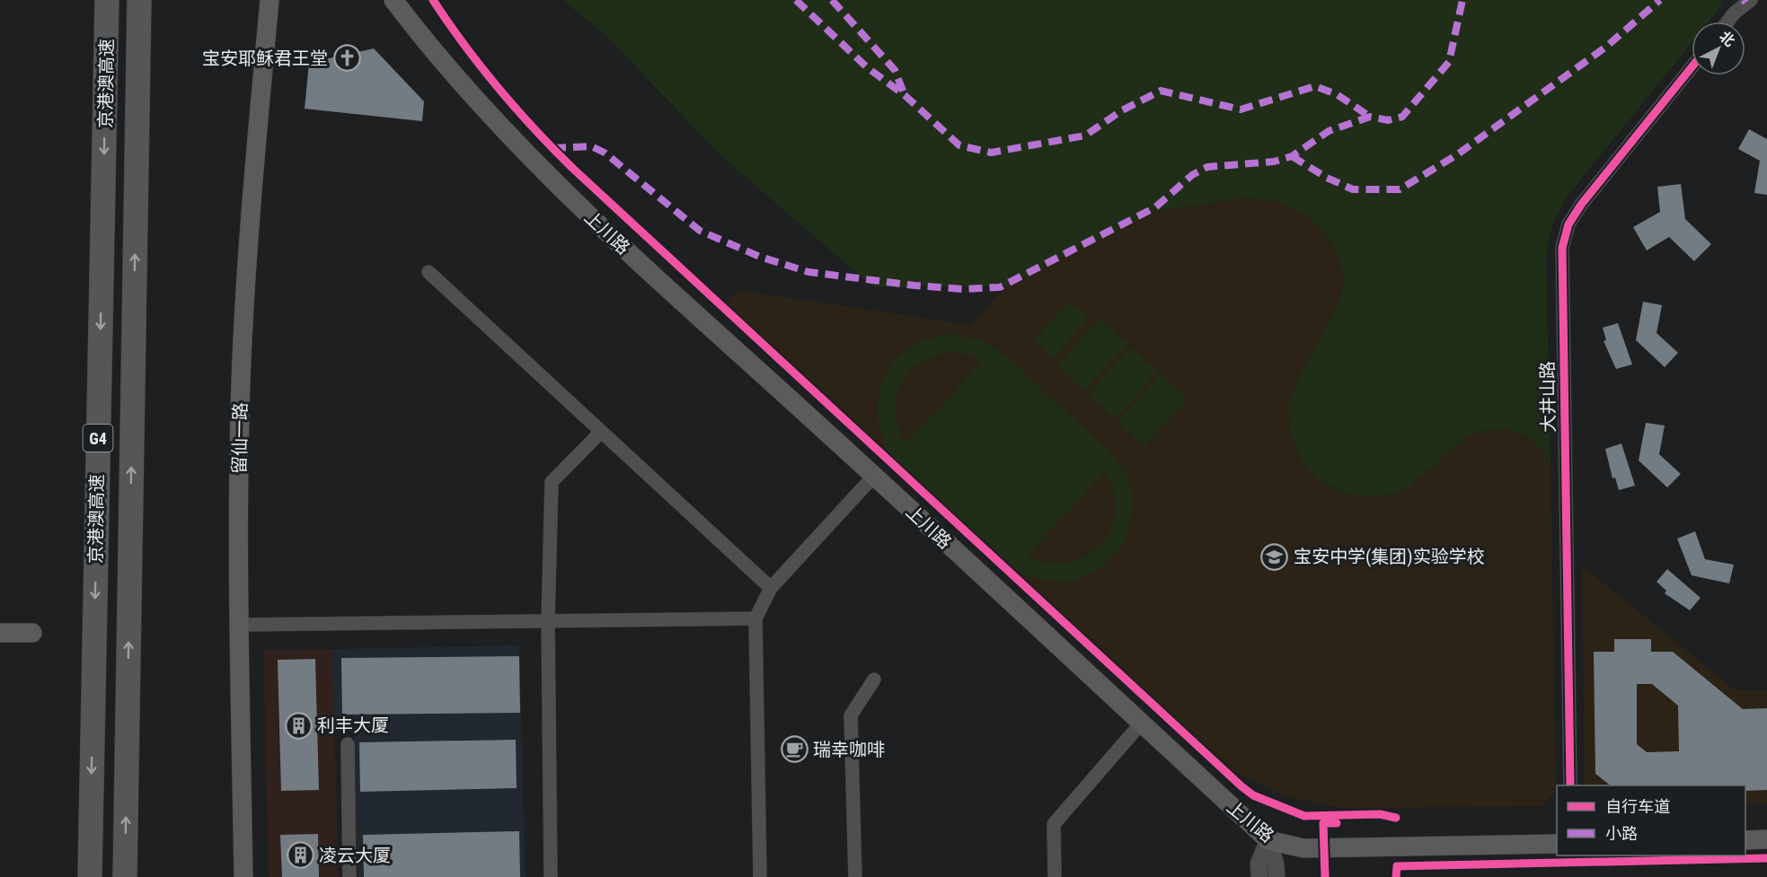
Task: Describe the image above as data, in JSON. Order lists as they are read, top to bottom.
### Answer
{
  "streets": {
    "highway": ["京港澳高速", "G4"],
    "main road": ["上川路", "留仙一路"],
    "street": ["大井山路"]
  },
  "places": {
    "church": ["宝安耶稣君王堂"],
    "school or university": ["宝安中学(集团)实验学校"],
    "building": ["利丰大厦", "凌云大厦"],
    "cafe": ["瑞幸咖啡"]
  },
  "legend": ["自行车道", "小路"],
  "north": "top right"
}
